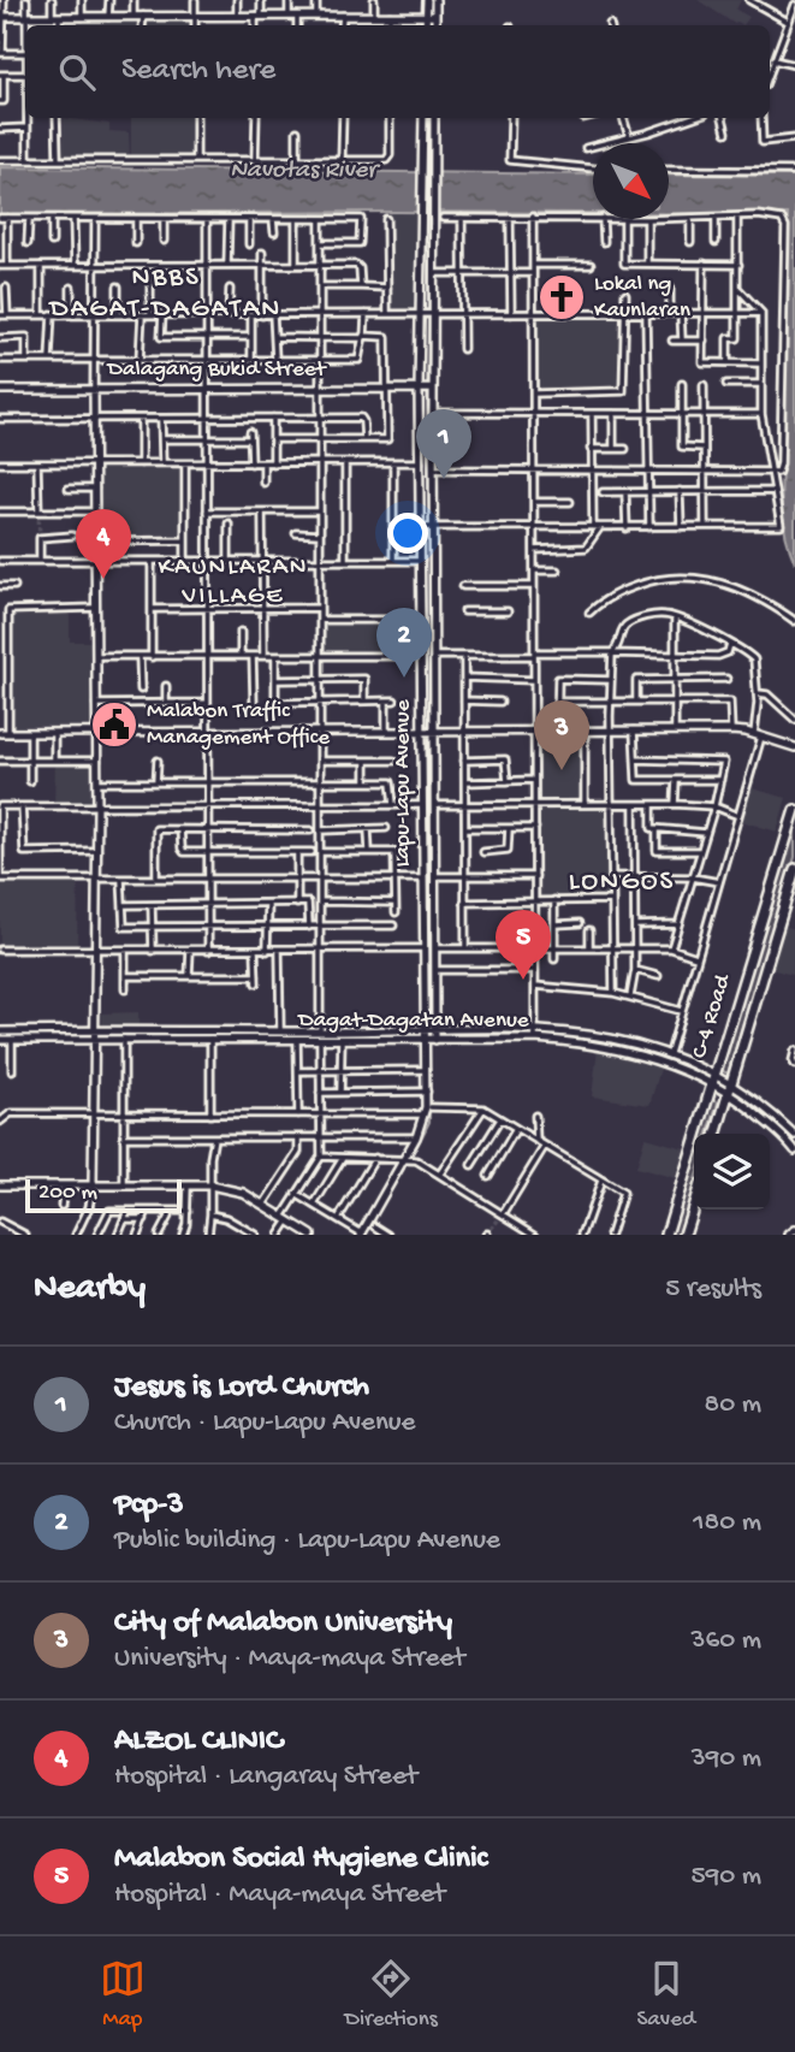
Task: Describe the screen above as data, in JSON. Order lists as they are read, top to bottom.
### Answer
{
  "streets": {
    "highway": ["C-4 Road"],
    "main road": ["Dalagang Bukid Street", "Lapu-Lapu Avenue", "Dagat-Dagatan Avenue"]
  },
  "crossings": [
    ["Dalagang Bukid Street", "Lapu-Lapu Avenue"],
    ["Lapu-Lapu Avenue", "Dagat-Dagatan Avenue"],
    ["C-4 Road", "Dagat-Dagatan Avenue"]
  ],
  "districts": ["NBBS DAGAT-DAGATAN", "KAUNLARAN VILLAGE", "LONGOS"],
  "water": ["Navotas River"],
  "places": {
    "church": ["Lokal ng Kaunlaran"],
    "public building": ["Malabon Traffic Management Office"]
  },
  "scale_bar": "200 m",
  "north": "bottom right",
  "page": {
    "search": "Search here",
    "pins": [
      "1",
      "4",
      "2",
      "3",
      "5"
    ],
    "scale": "200 m",
    "heading": ["Nearby", "5 results"],
    "list": [
      {
        "mark": "1",
        "name": "Jesus is Lord Church",
        "note": "Church · Lapu-Lapu Avenue",
        "value": "80 m"
      },
      {
        "mark": "2",
        "name": "Pcp-3",
        "note": "Public building · Lapu-Lapu Avenue",
        "value": "180 m"
      },
      {
        "mark": "3",
        "name": "City of Malabon University",
        "note": "University · Maya-maya Street",
        "value": "360 m"
      },
      {
        "mark": "4",
        "name": "ALZOL CLINIC",
        "note": "Hospital · Langaray Street",
        "value": "390 m"
      },
      {
        "mark": "5",
        "name": "Malabon Social Hygiene Clinic",
        "note": "Hospital · Maya-maya Street",
        "value": "590 m"
      }
    ],
    "nav": ["Map", "Directions", "Saved"]
  }
}
